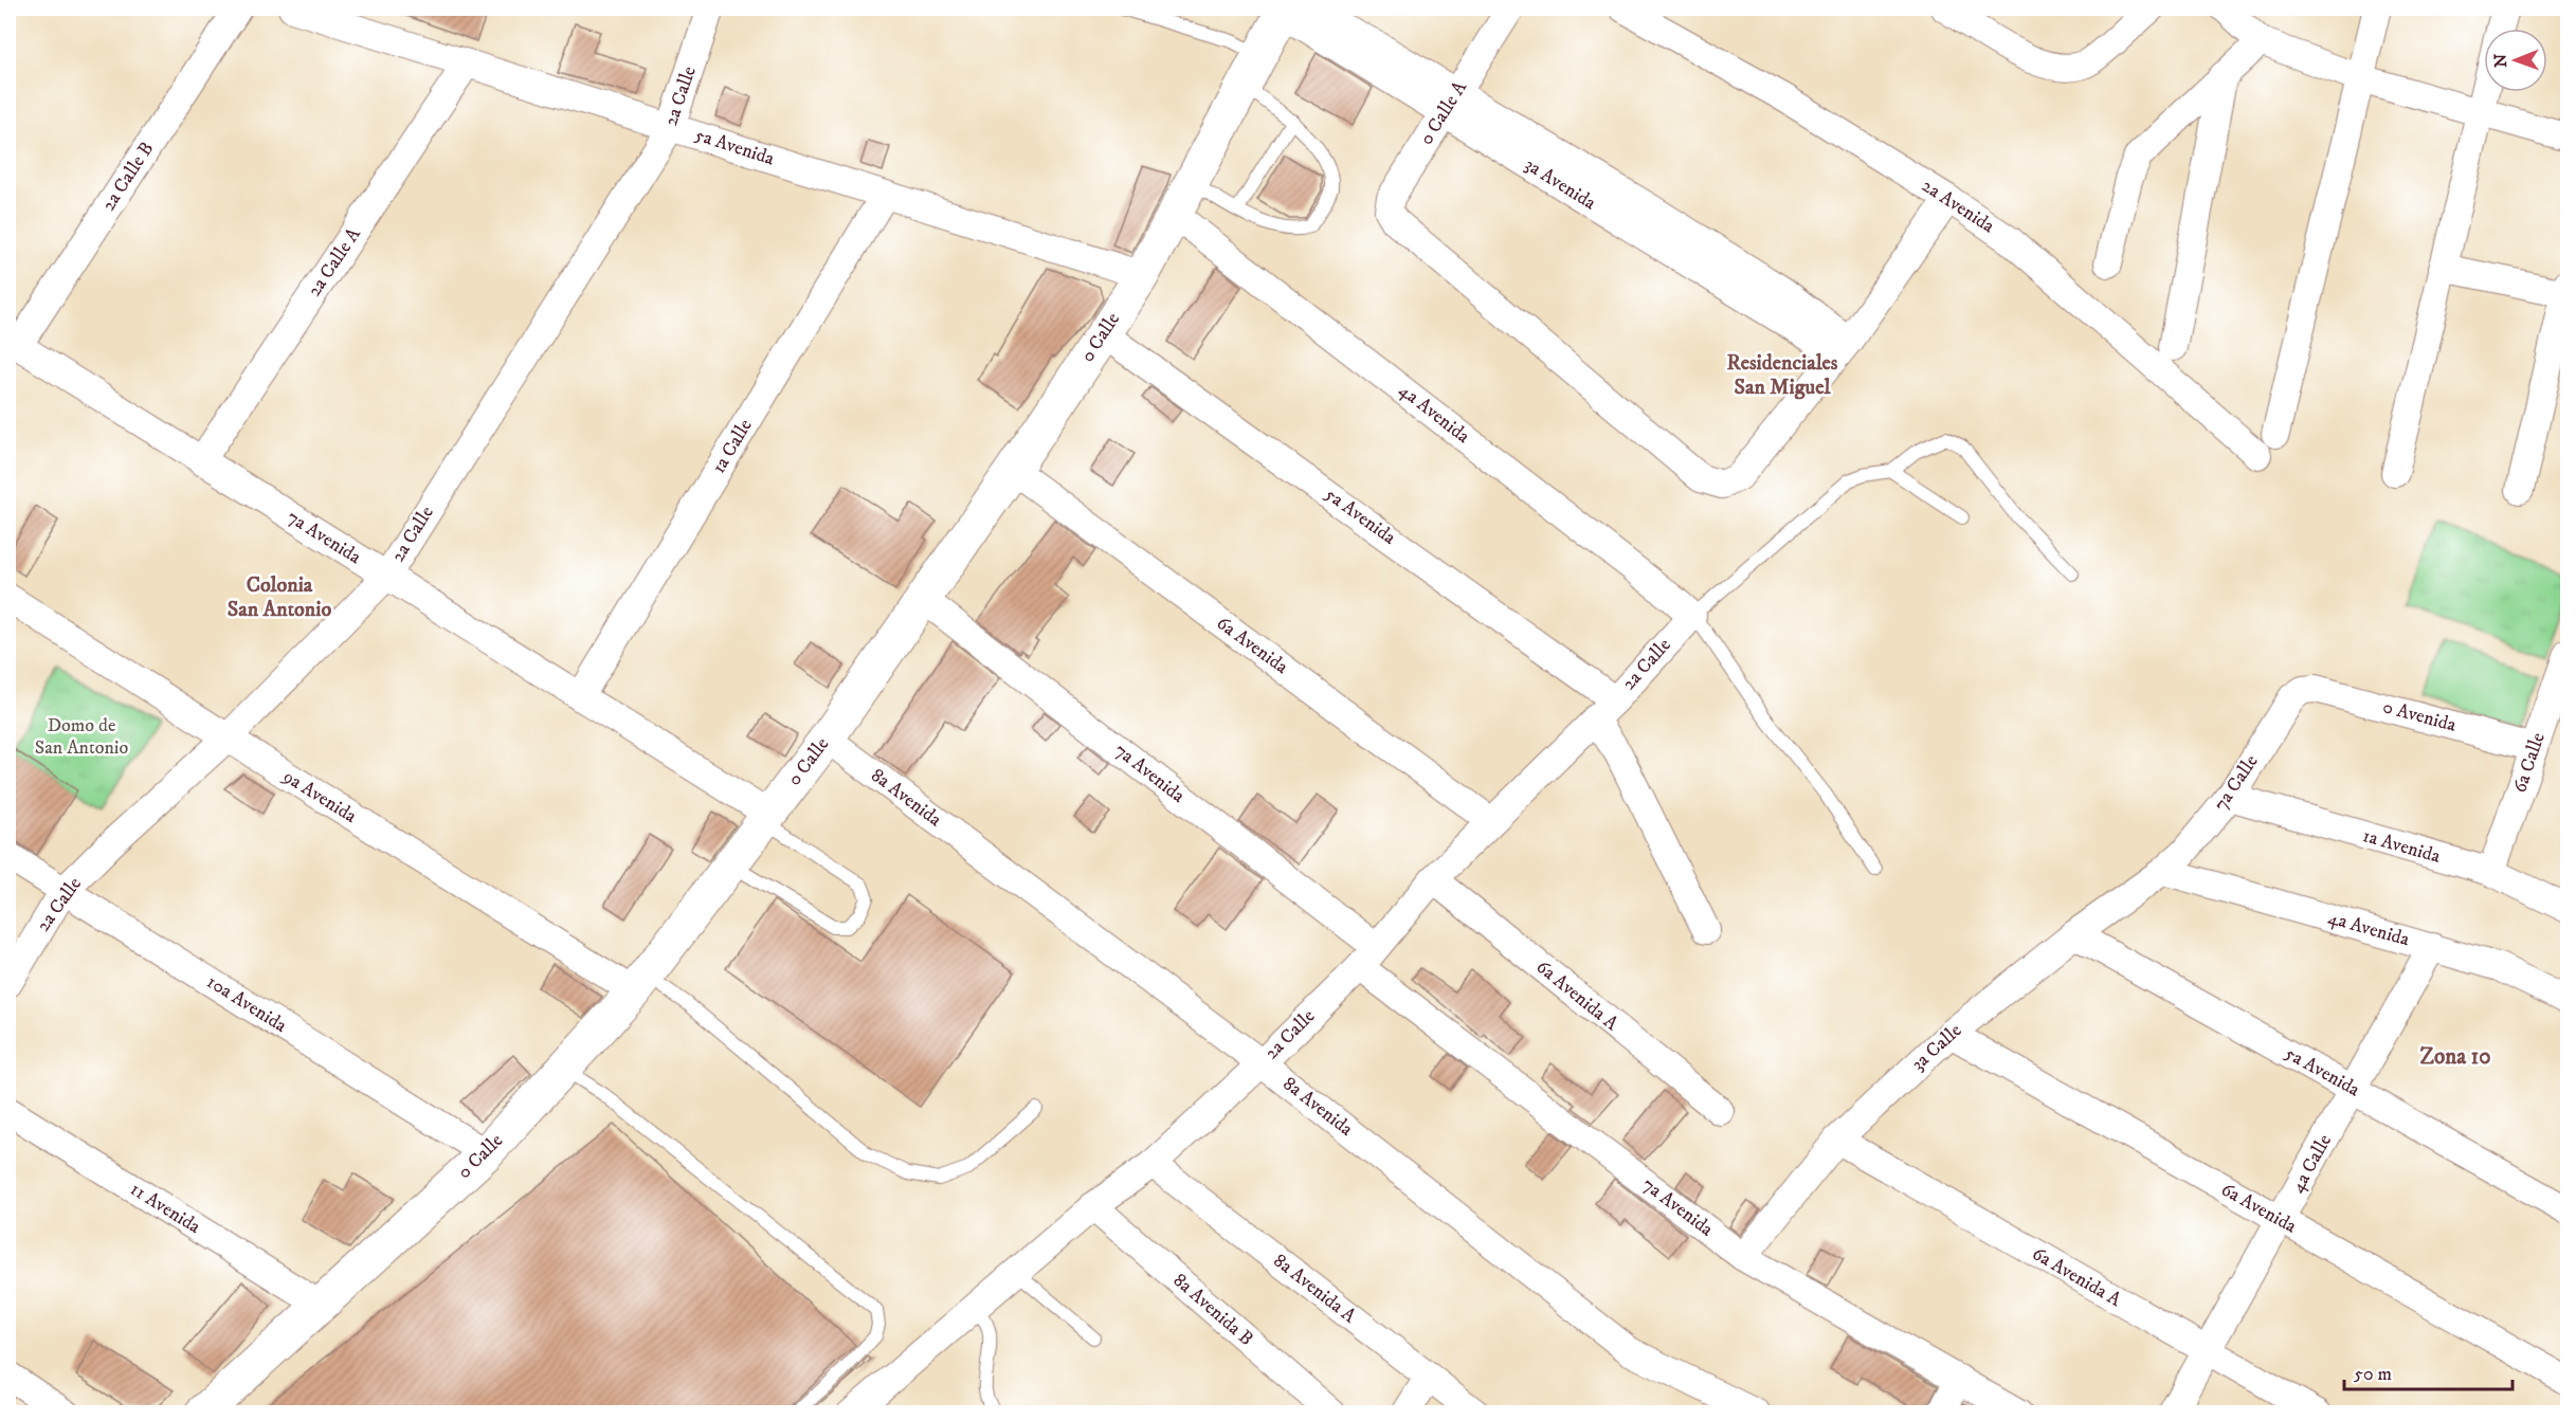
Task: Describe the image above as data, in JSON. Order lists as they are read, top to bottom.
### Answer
{
  "streets": {
    "main road": ["0 Calle"],
    "street": [
      "2a Calle",
      "0 Calle A",
      "5a Avenida",
      "2a Calle B",
      "3a Avenida",
      "2a Avenida",
      "2a Calle A",
      "4a Avenida",
      "1a Calle",
      "7a Avenida",
      "6a Avenida",
      "0 Avenida",
      "6a Calle",
      "7a Calle",
      "9a Avenida",
      "8a Avenida",
      "1a Avenida",
      "6a Avenida A",
      "10a Avenida",
      "3a Calle",
      "4a Calle",
      "11 Avenida",
      "8a Avenida A",
      "8a Avenida B"
    ]
  },
  "crossings": [
    ["2a Calle", "5a Avenida"],
    ["2a Calle", "4a Avenida"],
    ["2a Calle", "7a Avenida"],
    ["2a Calle", "6a Avenida"],
    ["2a Calle", "9a Avenida"],
    ["2a Calle", "8a Avenida"],
    ["2a Calle", "6a Avenida A"],
    ["2a Calle", "10a Avenida"],
    ["2a Calle", "8a Avenida A"],
    ["2a Calle", "8a Avenida B"],
    ["0 Calle A", "3a Avenida"],
    ["5a Avenida", "2a Calle A"],
    ["5a Avenida", "0 Calle"],
    ["5a Avenida", "1a Calle"],
    ["5a Avenida", "3a Calle"],
    ["5a Avenida", "4a Calle"],
    ["2a Calle B", "7a Avenida"],
    ["3a Avenida", "0 Calle"],
    ["2a Calle A", "7a Avenida"],
    ["0 Calle", "4a Avenida"],
    ["0 Calle", "7a Avenida"],
    ["0 Calle", "6a Avenida"],
    ["0 Calle", "9a Avenida"],
    ["0 Calle", "8a Avenida"],
    ["0 Calle", "10a Avenida"],
    ["0 Calle", "11 Avenida"],
    ["4a Avenida", "7a Calle"],
    ["4a Avenida", "3a Calle"],
    ["4a Avenida", "4a Calle"],
    ["1a Calle", "7a Avenida"],
    ["7a Avenida", "3a Calle"],
    ["6a Avenida", "3a Calle"],
    ["6a Avenida", "4a Calle"],
    ["0 Avenida", "6a Calle"],
    ["0 Avenida", "7a Calle"],
    ["6a Calle", "1a Avenida"],
    ["7a Calle", "1a Avenida"],
    ["7a Calle", "3a Calle"],
    ["6a Avenida A", "3a Calle"],
    ["6a Avenida A", "4a Calle"]
  ],
  "districts": ["Residenciales San Miguel", "Colonia San Antonio", "Zona 10"],
  "parks": ["Domo de San Antonio"],
  "scale_bar": "50 m",
  "north": "left"
}
